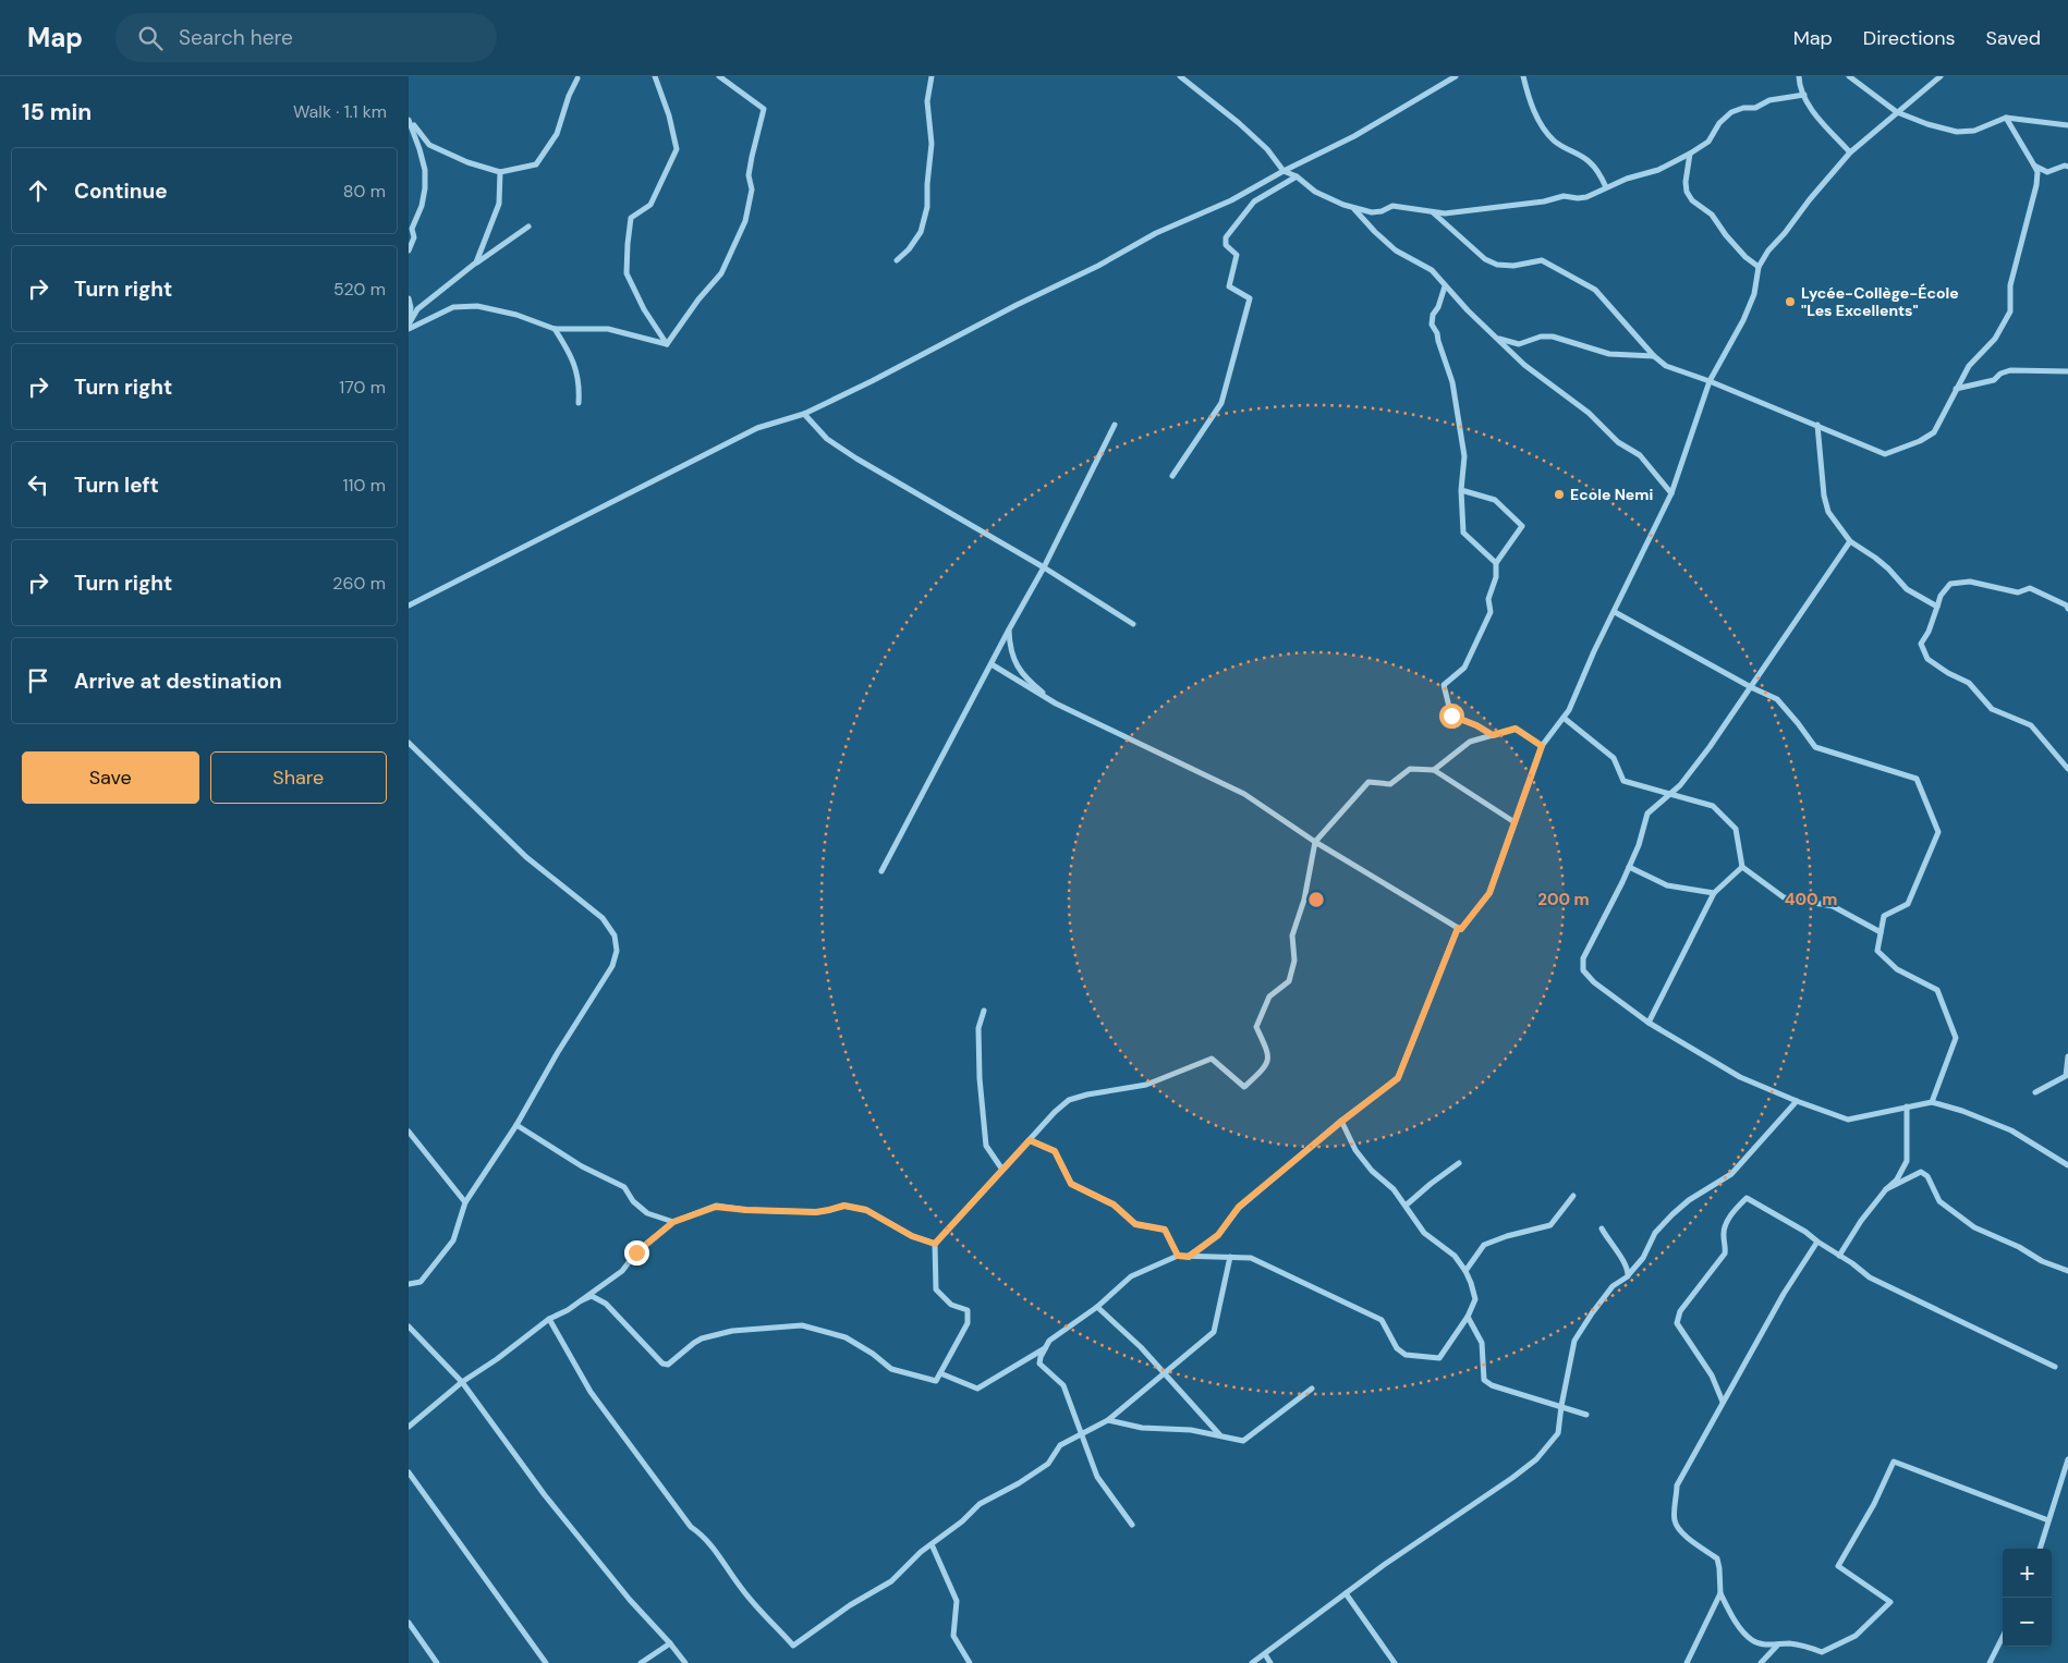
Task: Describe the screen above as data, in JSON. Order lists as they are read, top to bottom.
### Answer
{
  "places": ["Lycée-Collège-École \"Les Excellents\"", "Ecole Nemi"],
  "page": {
    "header": "Map",
    "search": "Search here",
    "nav": ["Map", "Directions", "Saved"],
    "heading": ["15 min", "Walk · 1.1 km"],
    "list": [
      ["Continue", "80 m"],
      ["Turn right", "520 m"],
      ["Turn right", "170 m"],
      ["Turn left", "110 m"],
      ["Turn right", "260 m"],
      "Arrive at destination"
    ],
    "buttons": ["Save", "Share"],
    "map_buttons": ["+", "−"]
  },
  "rings": ["200 m", "400 m"]
}
